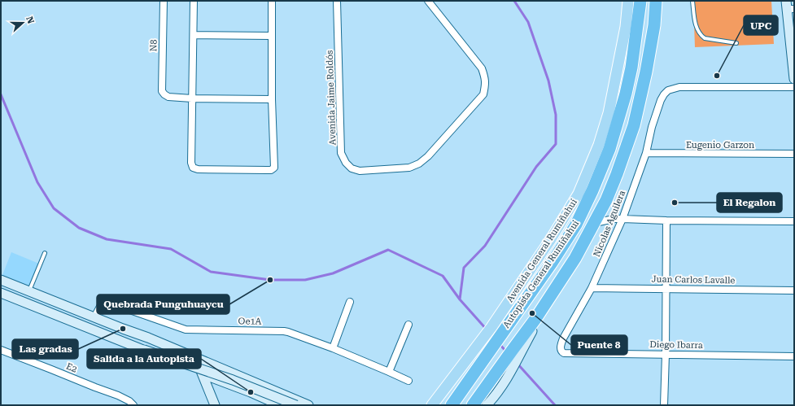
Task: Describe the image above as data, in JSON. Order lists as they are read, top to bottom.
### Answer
{
  "streets": {
    "highway": ["Autopista General Rumiñahui"],
    "main road": ["Avenida General Rumiñahui"],
    "street": [
      "N8",
      "Avenida Jaime Roldós",
      "Eugenio Garzon",
      "Nicolas Aguilera",
      "Juan Carlos Lavalle",
      "Oe1A",
      "Diego Ibarra",
      "E2"
    ]
  },
  "crossings": [
    ["Eugenio Garzon", "Nicolas Aguilera"],
    ["Nicolas Aguilera", "Juan Carlos Lavalle"],
    ["Nicolas Aguilera", "Diego Ibarra"]
  ],
  "places": [
    "UPC",
    "El Regalon",
    "Quebrada Punguhuaycu",
    "Puente 8",
    "Las gradas",
    "Salida a la Autopista"
  ],
  "north": "right"
}
